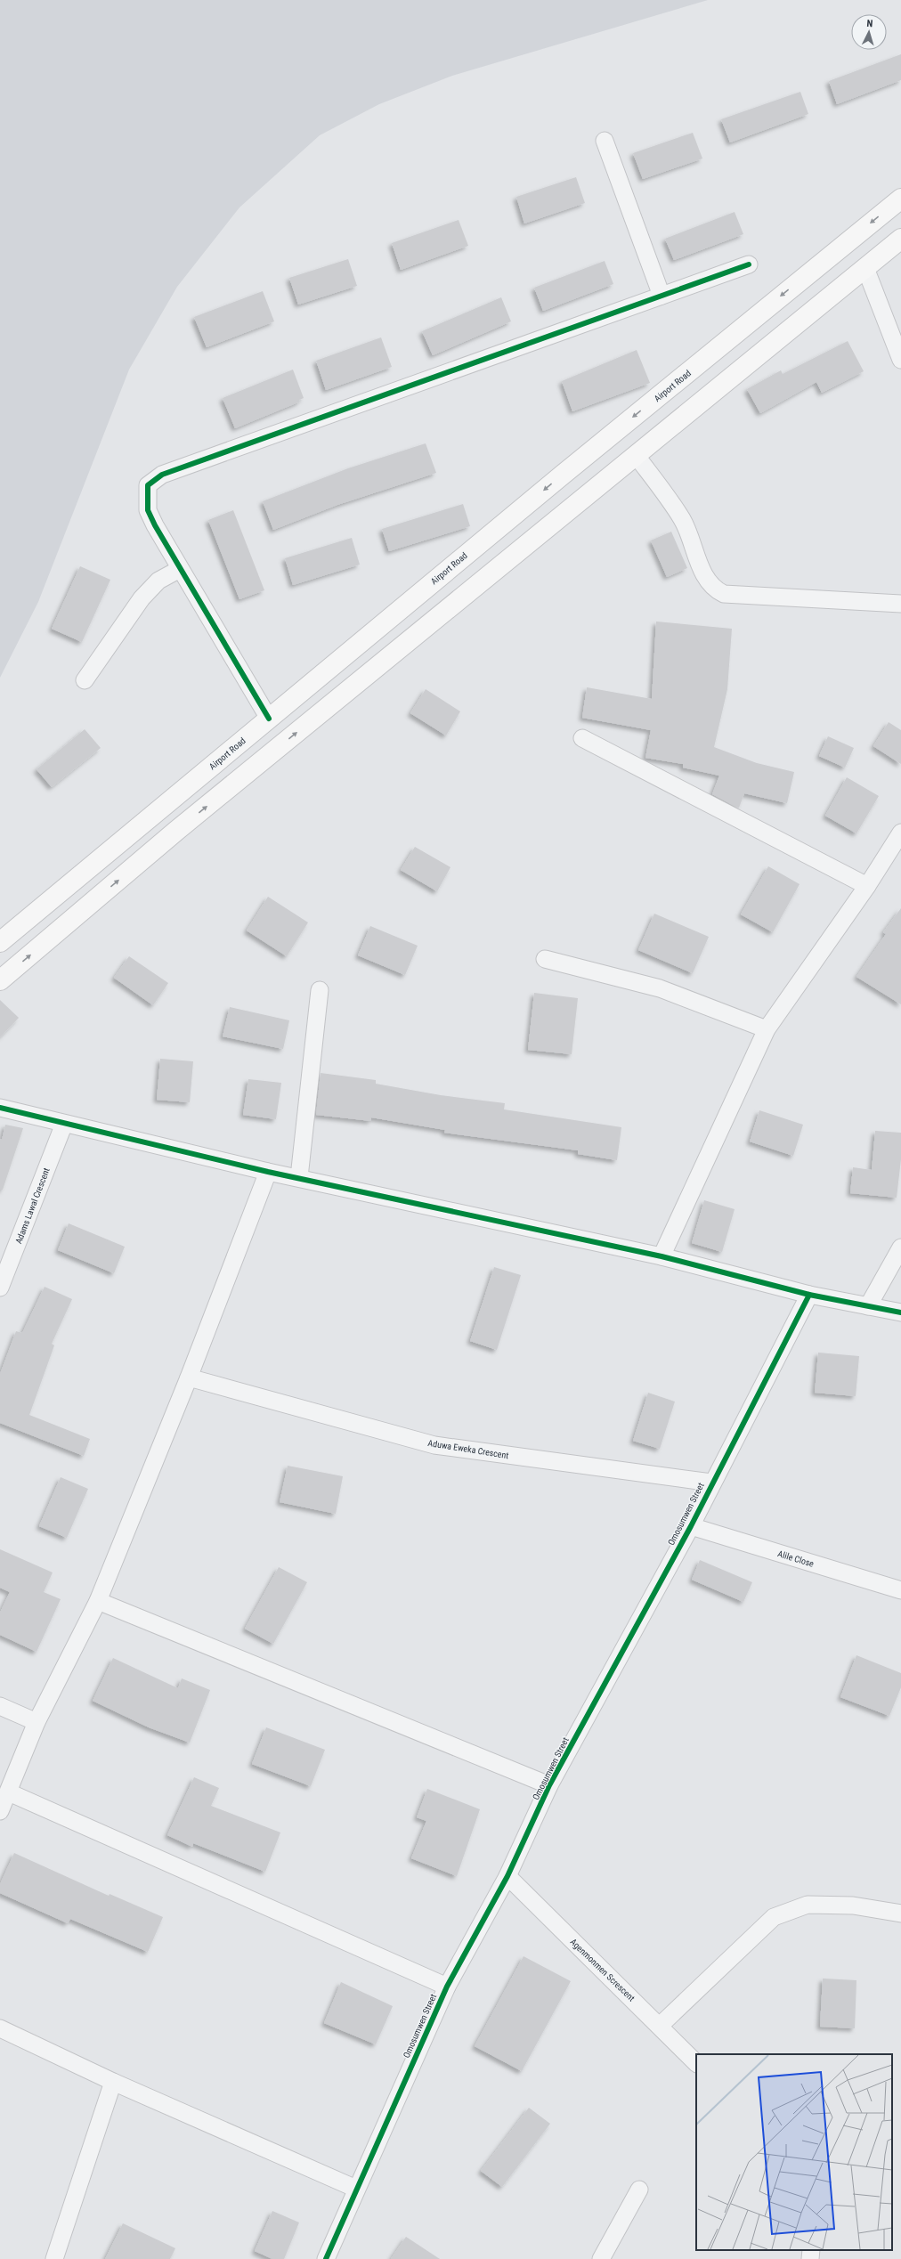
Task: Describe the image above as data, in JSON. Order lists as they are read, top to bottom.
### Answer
{
  "streets": {
    "main road": ["Airport Road"],
    "street": [
      "Adams Lawal Crescent",
      "Aduwa Eweka Crescent",
      "Omosumwen Street",
      "Alile Close",
      "Agenmonmen Screscent"
    ]
  },
  "crossings": [
    ["Aduwa Eweka Crescent", "Omosumwen Street"],
    ["Omosumwen Street", "Alile Close"],
    ["Omosumwen Street", "Agenmonmen Screscent"]
  ],
  "north": "top"
}
